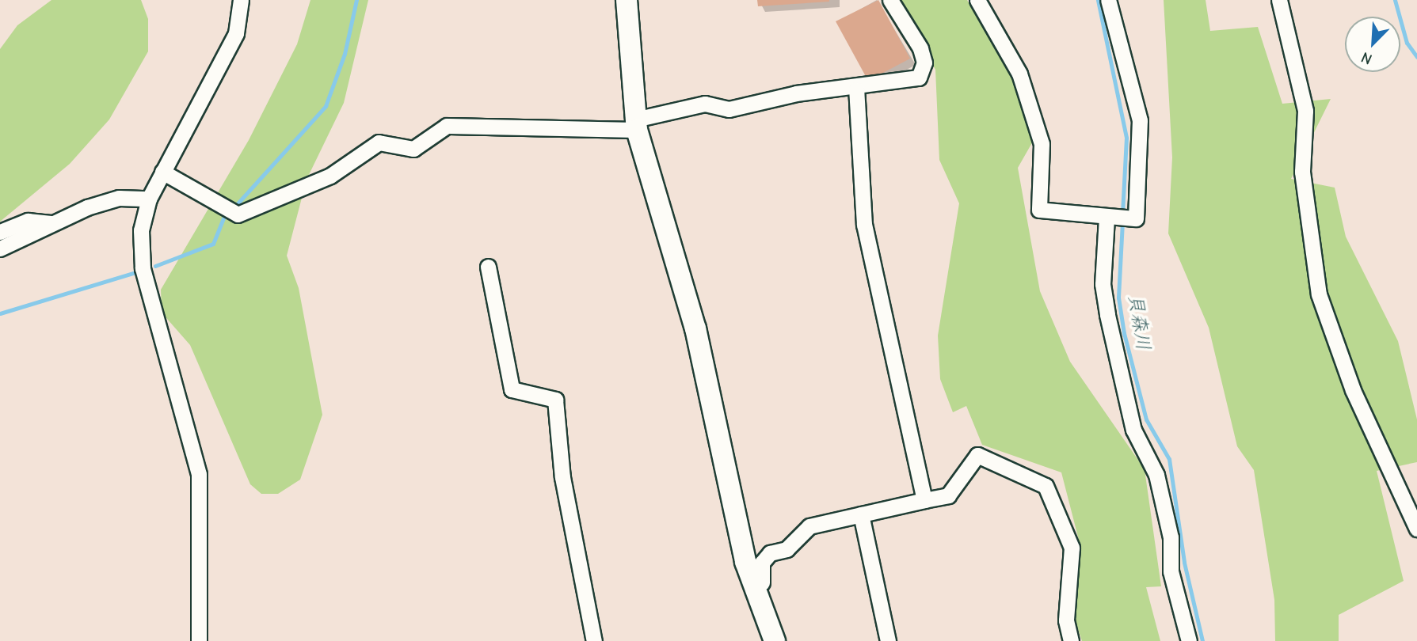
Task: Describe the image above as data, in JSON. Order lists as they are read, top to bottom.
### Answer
{
  "water": ["貝森川"],
  "north": "bottom left"
}
